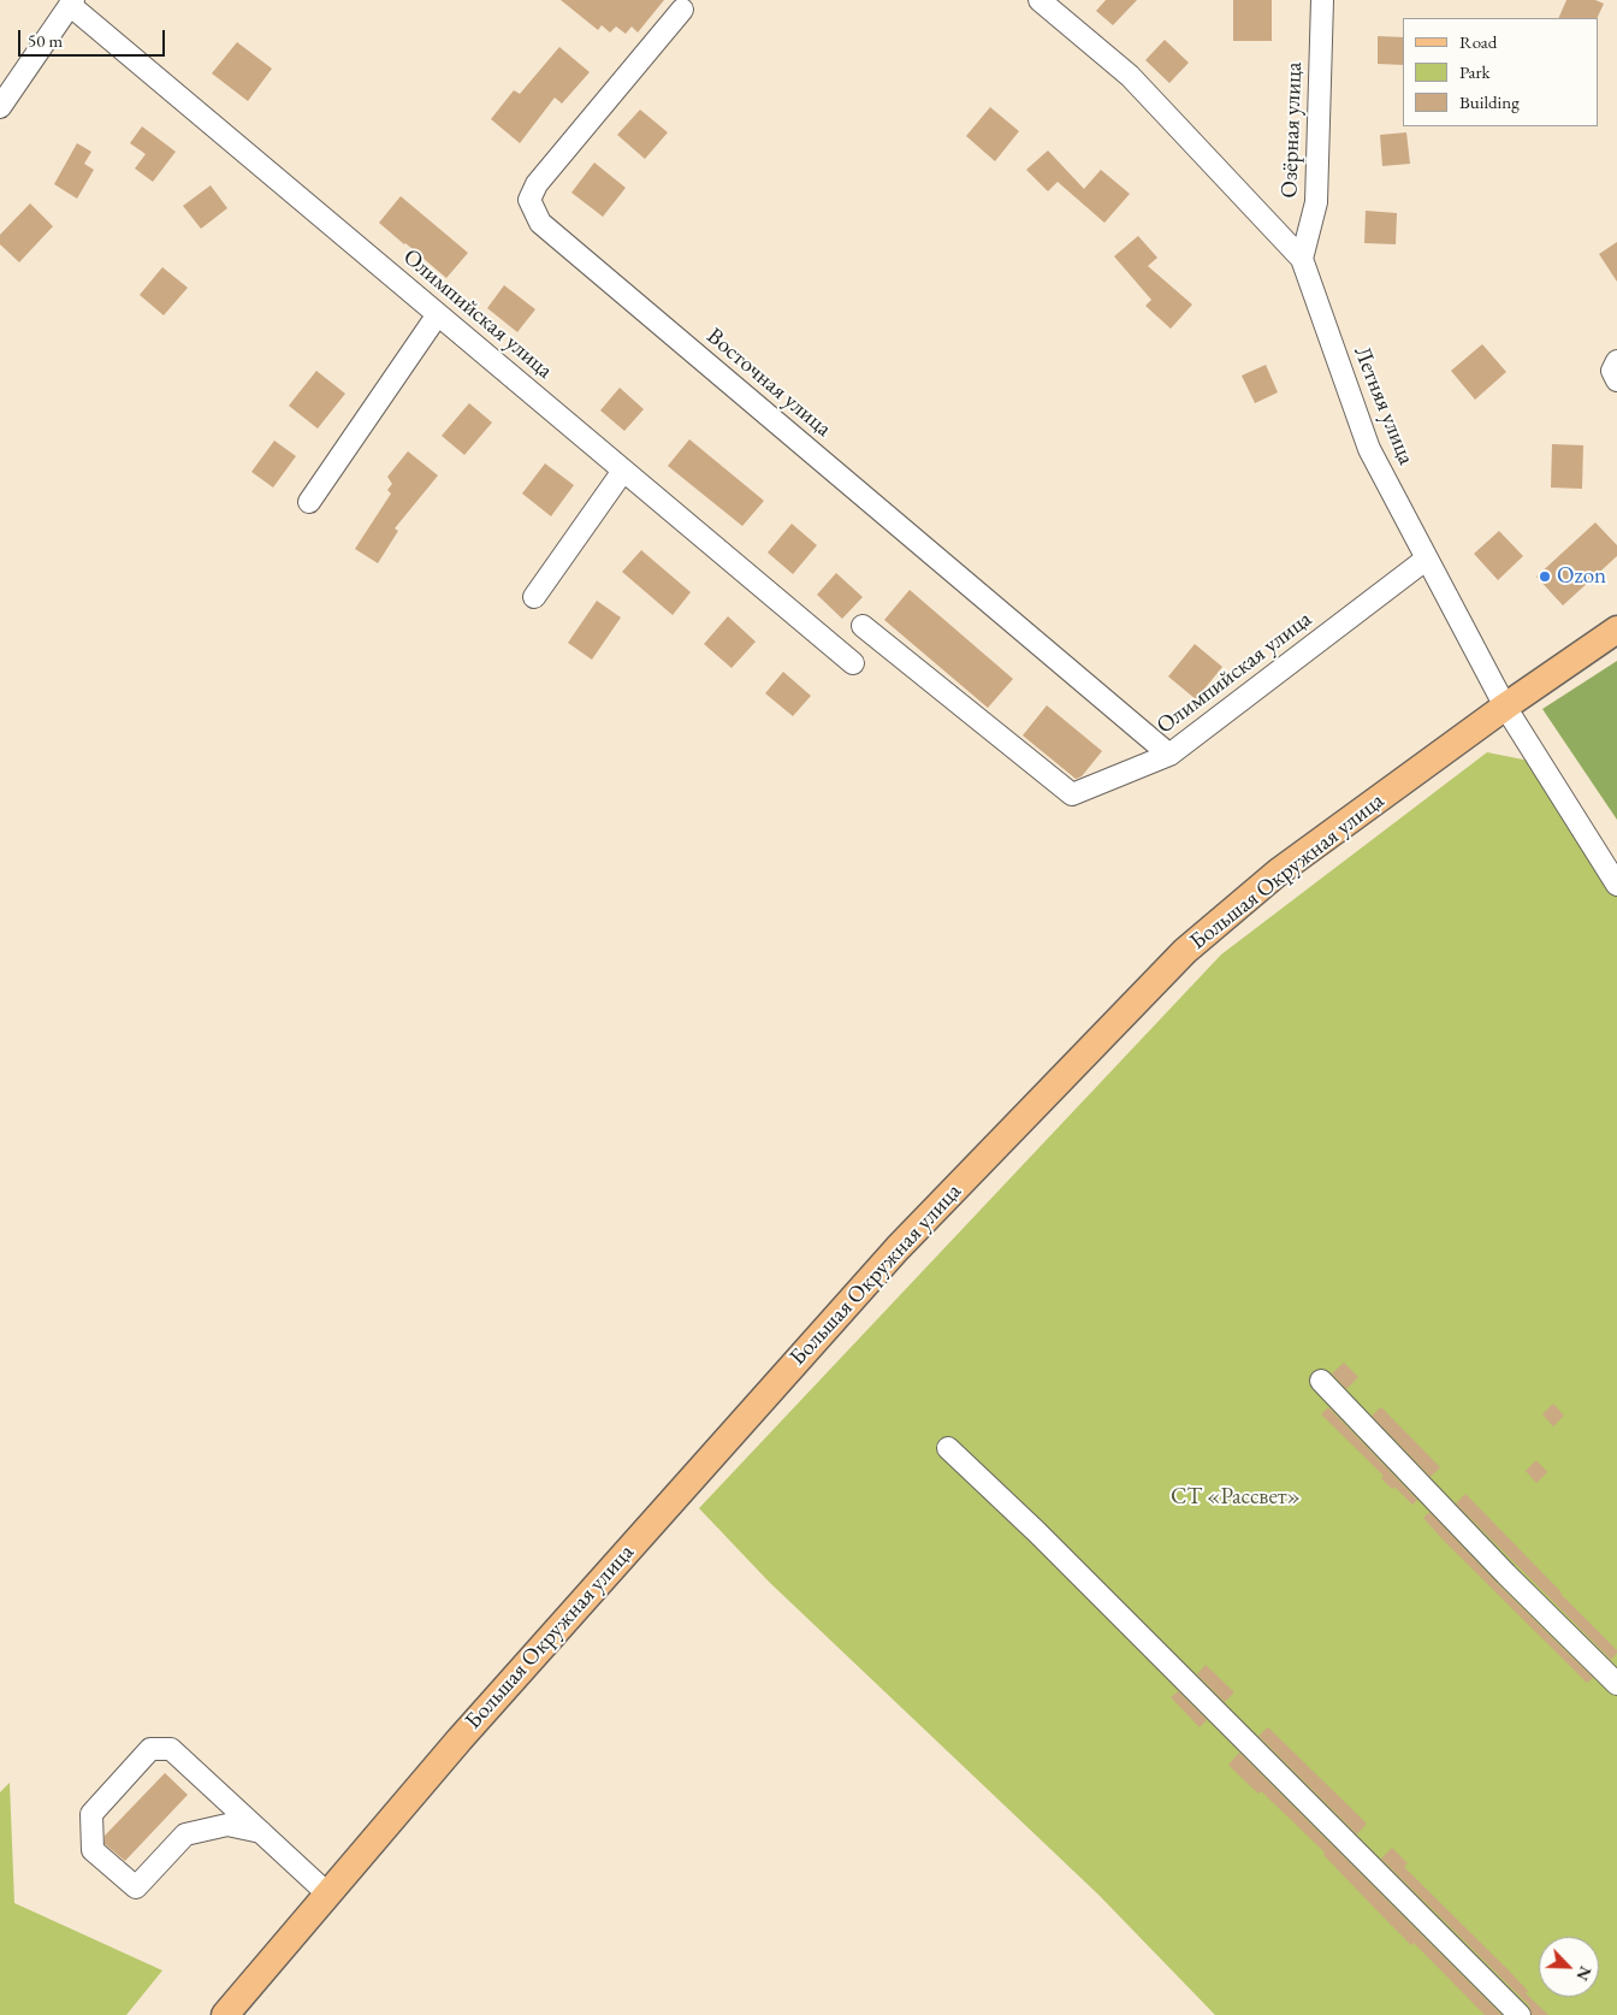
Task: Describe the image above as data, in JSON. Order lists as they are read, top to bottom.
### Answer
{
  "streets": {
    "main road": ["Большая Окружная улица"],
    "street": [
      "Озёрная улица",
      "Олимпийская улица",
      "Восточная улица",
      "Летняя улица"
    ]
  },
  "crossings": [
    ["Озёрная улица", "Летняя улица"],
    ["Олимпийская улица", "Восточная улица"],
    ["Олимпийская улица", "Летняя улица"],
    ["Летняя улица", "Большая Окружная улица"]
  ],
  "parks": ["СТ «Рассвет»"],
  "places": ["Ozon"],
  "legend": ["Road", "Park", "Building"],
  "scale_bar": "50 m",
  "north": "bottom right"
}
